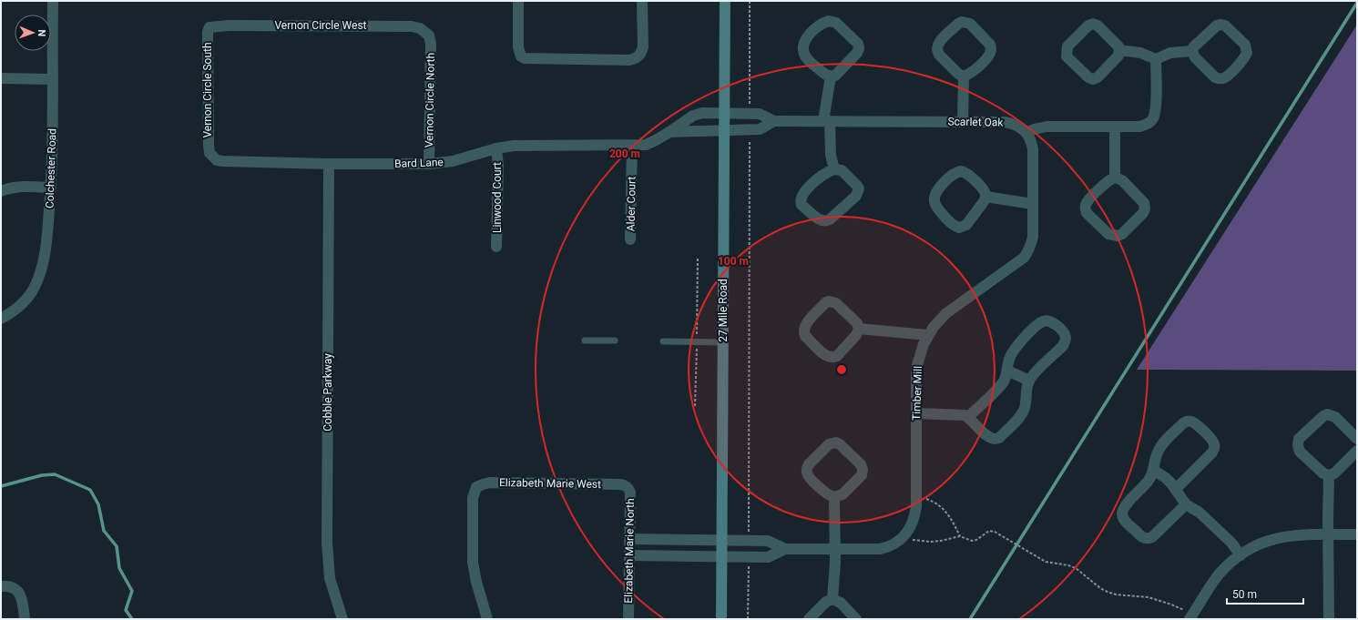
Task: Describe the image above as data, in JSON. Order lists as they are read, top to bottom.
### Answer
{
  "streets": {
    "street": [
      "Vernon Circle West",
      "Vernon Circle South",
      "Vernon Circle North",
      "Scarlet Oak",
      "Bard Lane",
      "Colchester Road",
      "Linwood Court",
      "Alder Court",
      "27 Mile Road",
      "Cobble Parkway",
      "Timber Mill",
      "Elizabeth Marie West",
      "Elizabeth Marie North"
    ]
  },
  "crossings": [
    ["Vernon Circle West", "Vernon Circle South"],
    ["Vernon Circle West", "Vernon Circle North"],
    ["Vernon Circle South", "Bard Lane"],
    ["Vernon Circle North", "Bard Lane"],
    ["Scarlet Oak", "Bard Lane"],
    ["Scarlet Oak", "27 Mile Road"],
    ["Scarlet Oak", "Timber Mill"],
    ["Bard Lane", "Linwood Court"],
    ["Bard Lane", "Alder Court"],
    ["Bard Lane", "27 Mile Road"],
    ["Bard Lane", "Cobble Parkway"],
    ["27 Mile Road", "Timber Mill"],
    ["Timber Mill", "Elizabeth Marie North"],
    ["Elizabeth Marie West", "Elizabeth Marie North"]
  ],
  "scale_bar": "50 m",
  "north": "right",
  "rings": ["200 m", "100 m"]
}
